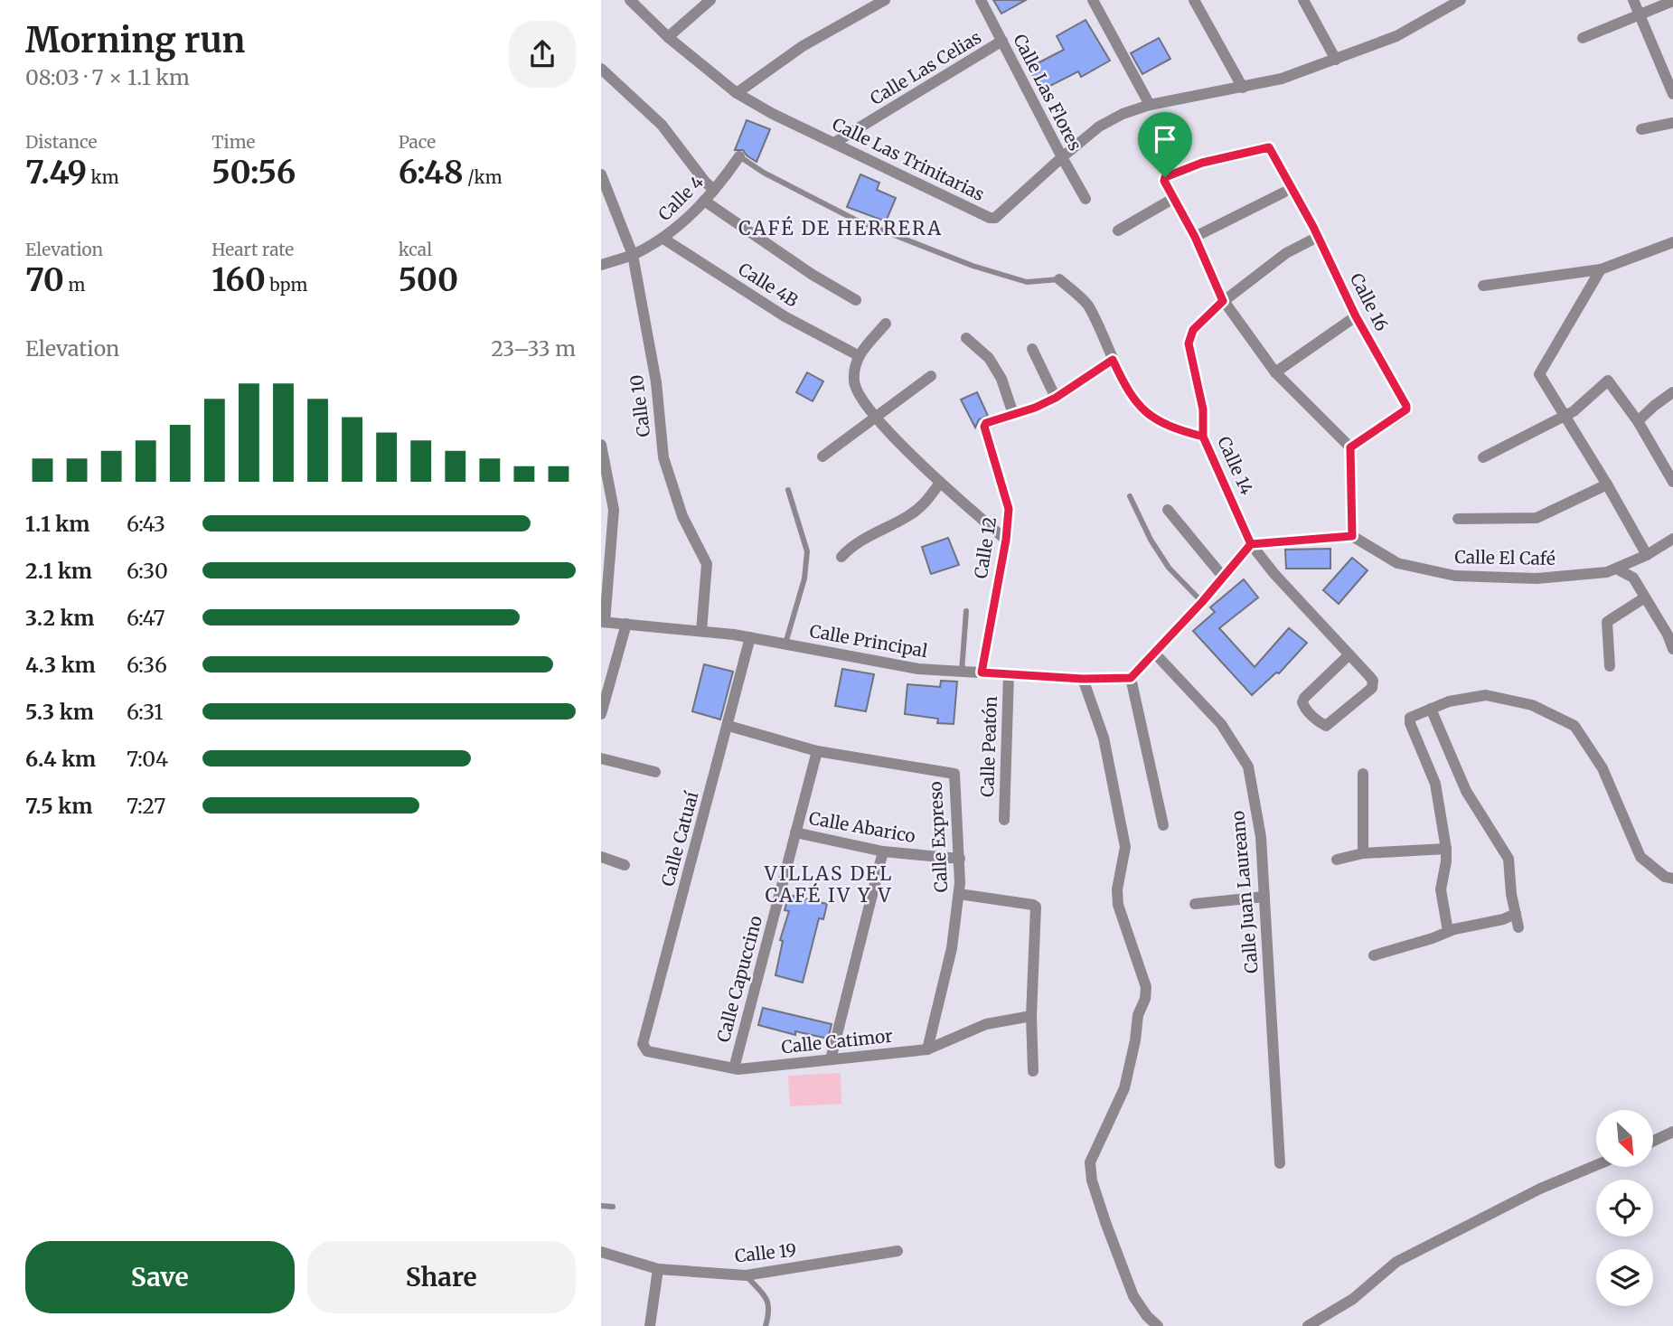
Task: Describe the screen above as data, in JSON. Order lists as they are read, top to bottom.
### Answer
{
  "streets": {
    "street": [
      "Calle Las Celias",
      "Calle Las Flores",
      "Calle Las Trinitarias",
      "Calle 4",
      "Calle 4B",
      "Calle 16",
      "Calle 10",
      "Calle 14",
      "Calle 12",
      "Calle El Café",
      "Calle Principal",
      "Calle Peatón",
      "Calle Abarico",
      "Calle Expreso",
      "Calle Catuaí",
      "Calle Juan Laureano",
      "Calle Capuccino",
      "Calle Catimor",
      "Calle 19"
    ]
  },
  "crossings": [
    ["Calle Las Celias", "Calle Las Flores"],
    ["Calle Las Celias", "Calle Las Trinitarias"],
    ["Calle Las Flores", "Calle Las Trinitarias"],
    ["Calle 4", "Calle 4B"],
    ["Calle 4", "Calle 10"],
    ["Calle 16", "Calle 14"],
    ["Calle 10", "Calle Principal"],
    ["Calle 12", "Calle Principal"],
    ["Calle Principal", "Calle Peatón"],
    ["Calle Principal", "Calle Catuaí"],
    ["Calle Abarico", "Calle Expreso"],
    ["Calle Abarico", "Calle Capuccino"],
    ["Calle Expreso", "Calle Catuaí"],
    ["Calle Expreso", "Calle Capuccino"],
    ["Calle Expreso", "Calle Catimor"],
    ["Calle Catuaí", "Calle Catimor"],
    ["Calle Capuccino", "Calle Catimor"]
  ],
  "districts": ["CAFÉ DE HERRERA", "VILLAS DEL CAFÉ IV Y V"],
  "north": "bottom right",
  "page": {
    "heading": ["Morning run", "08:03 · 7 × 1.1 km"],
    "stats": [
      ["Distance", "7.49 km"],
      ["Time", "50:56"],
      ["Pace", "6:48 /km"],
      ["Elevation", "70 m"],
      ["Heart rate", "160 bpm"],
      ["kcal", "500"]
    ],
    "chart": ["Elevation", "23–33 m"],
    "list": [
      {
        "name": "1.1 km",
        "note": "6:43"
      },
      {
        "name": "2.1 km",
        "note": "6:30"
      },
      {
        "name": "3.2 km",
        "note": "6:47"
      },
      {
        "name": "4.3 km",
        "note": "6:36"
      },
      {
        "name": "5.3 km",
        "note": "6:31"
      },
      {
        "name": "6.4 km",
        "note": "7:04"
      },
      {
        "name": "7.5 km",
        "note": "7:27"
      }
    ],
    "buttons": ["Save", "Share"]
  }
}
